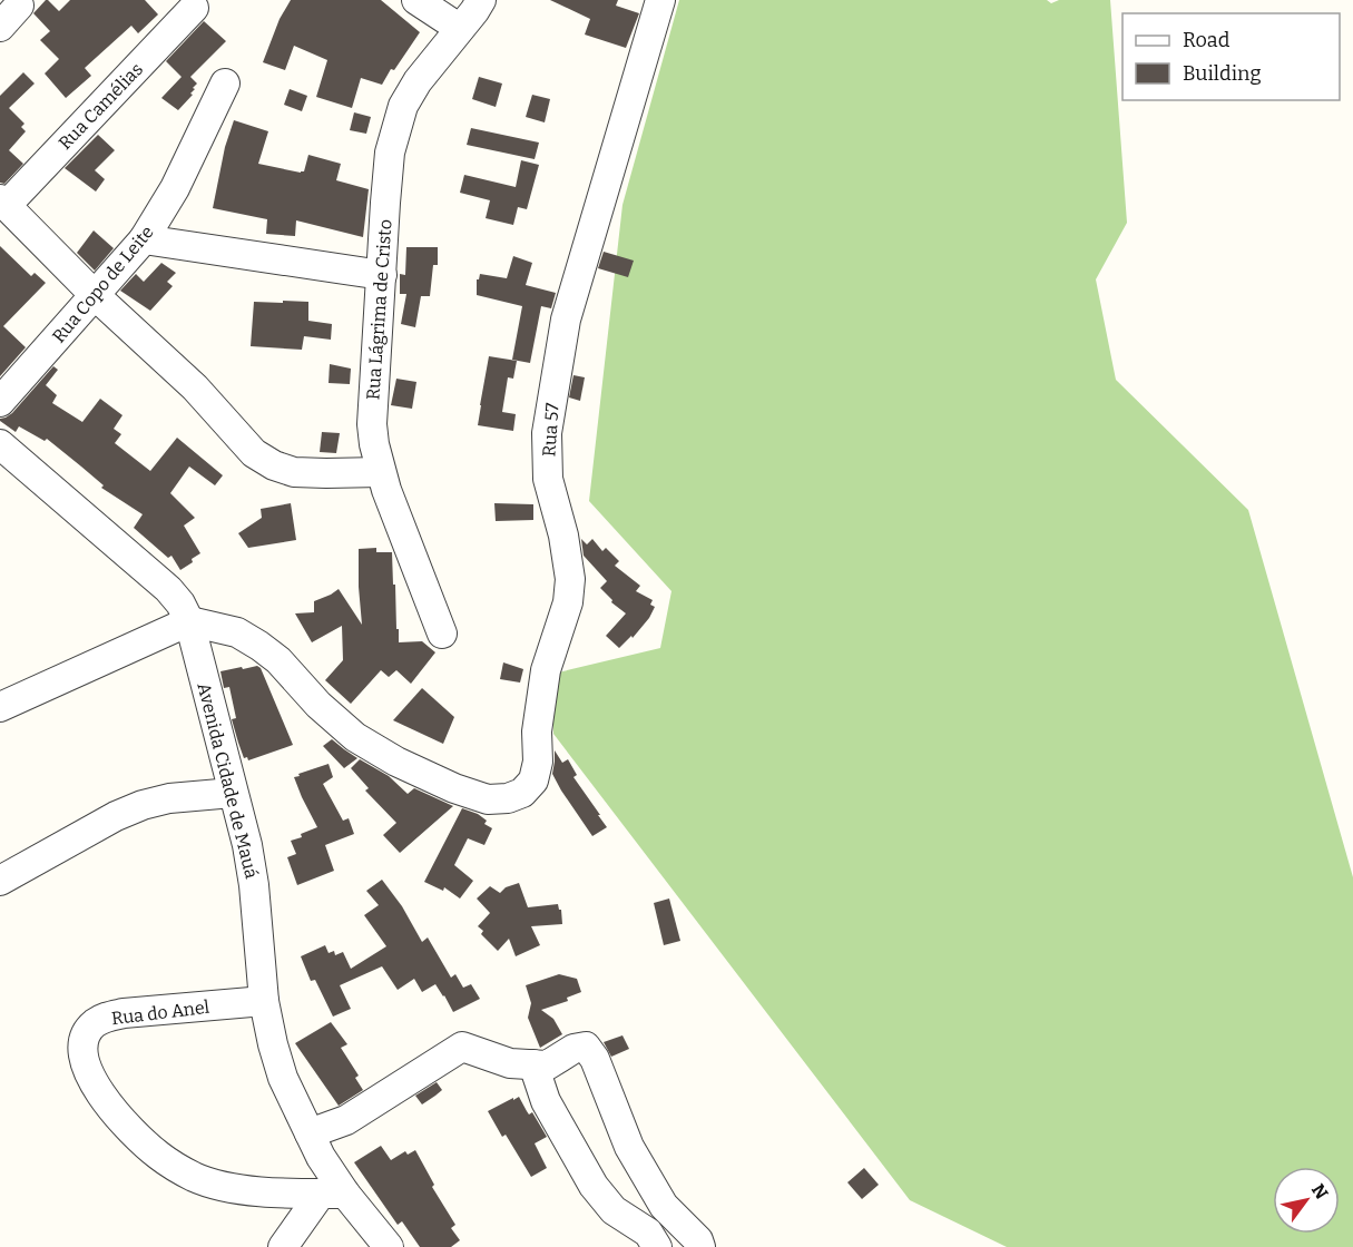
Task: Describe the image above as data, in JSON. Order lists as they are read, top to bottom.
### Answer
{
  "streets": {
    "street": [
      "Rua Camélias",
      "Rua Copo de Leite",
      "Rua Lágrima de Cristo",
      "Rua 57",
      "Avenida Cidade de Mauá",
      "Rua do Anel"
    ]
  },
  "crossings": [
    ["Rua 57", "Avenida Cidade de Mauá"],
    ["Avenida Cidade de Mauá", "Rua do Anel"]
  ],
  "legend": ["Road", "Building"],
  "north": "top right"
}
